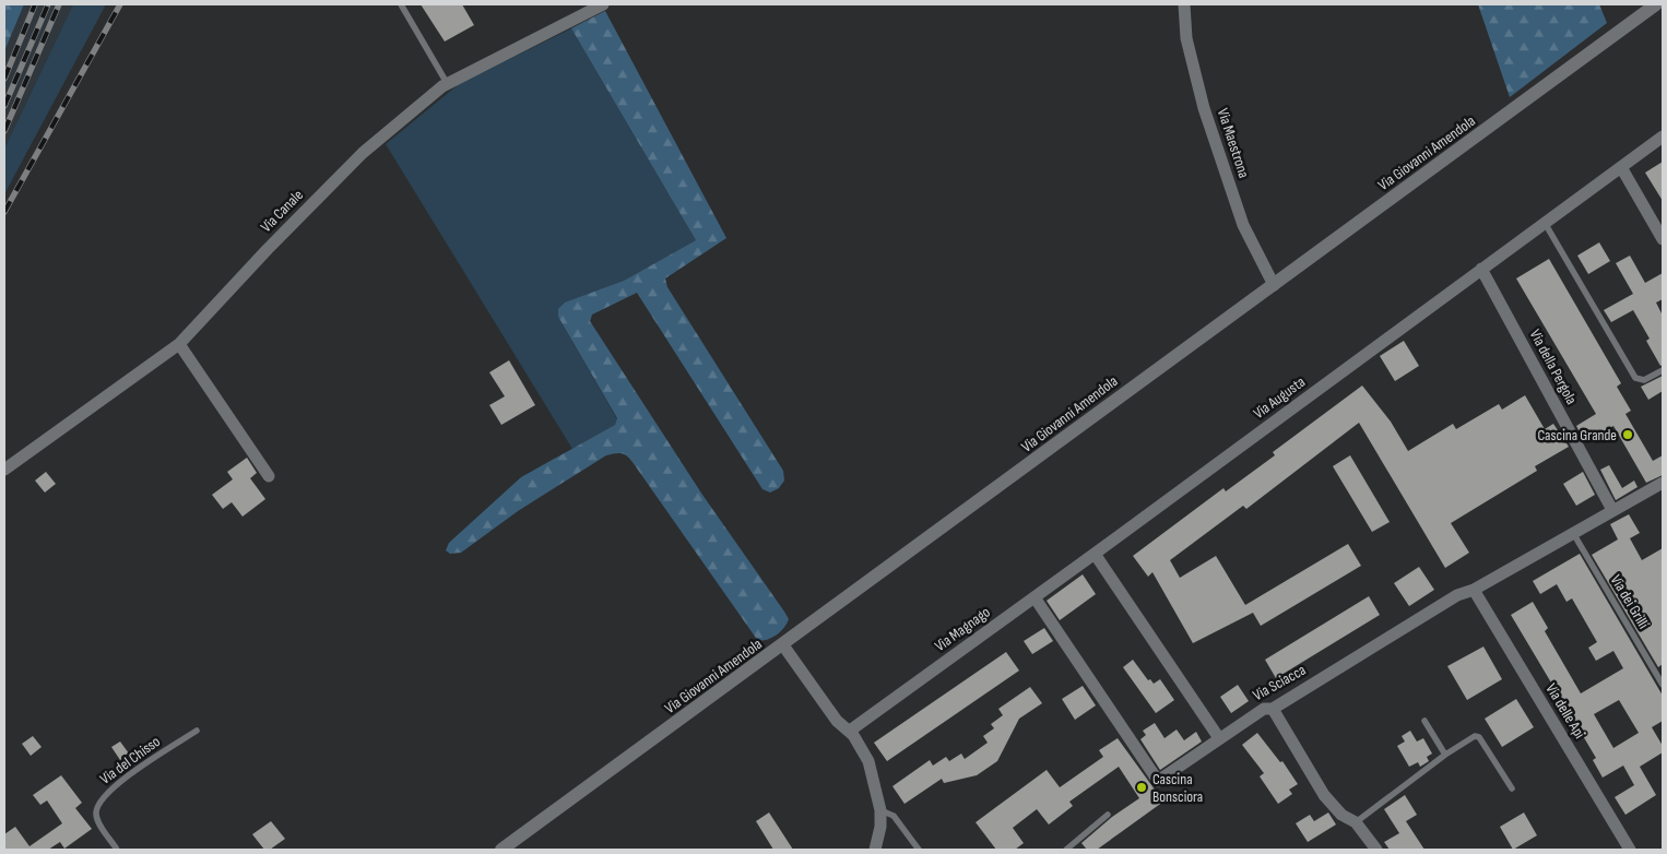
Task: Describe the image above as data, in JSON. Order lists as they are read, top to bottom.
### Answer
{
  "streets": {
    "main road": ["Via Giovanni Amendola"],
    "street": [
      "Via Maestrona",
      "Via Canale",
      "Via della Pergola",
      "Via Augusta",
      "Via Magnago",
      "Via Sciacca",
      "Via delle Api"
    ],
    "lane": ["Via dei Grilli", "Via del Chisso"]
  },
  "crossings": [
    ["Via Maestrona", "Via Giovanni Amendola"],
    ["Via della Pergola", "Via Augusta"],
    ["Via della Pergola", "Via Sciacca"],
    ["Via Augusta", "Via Magnago"],
    ["Via dei Grilli", "Via Sciacca"],
    ["Via Magnago", "Via Sciacca"],
    ["Via Sciacca", "Via delle Api"]
  ],
  "places": ["Cascina Grande", "Cascina Bonsciora"]
}
